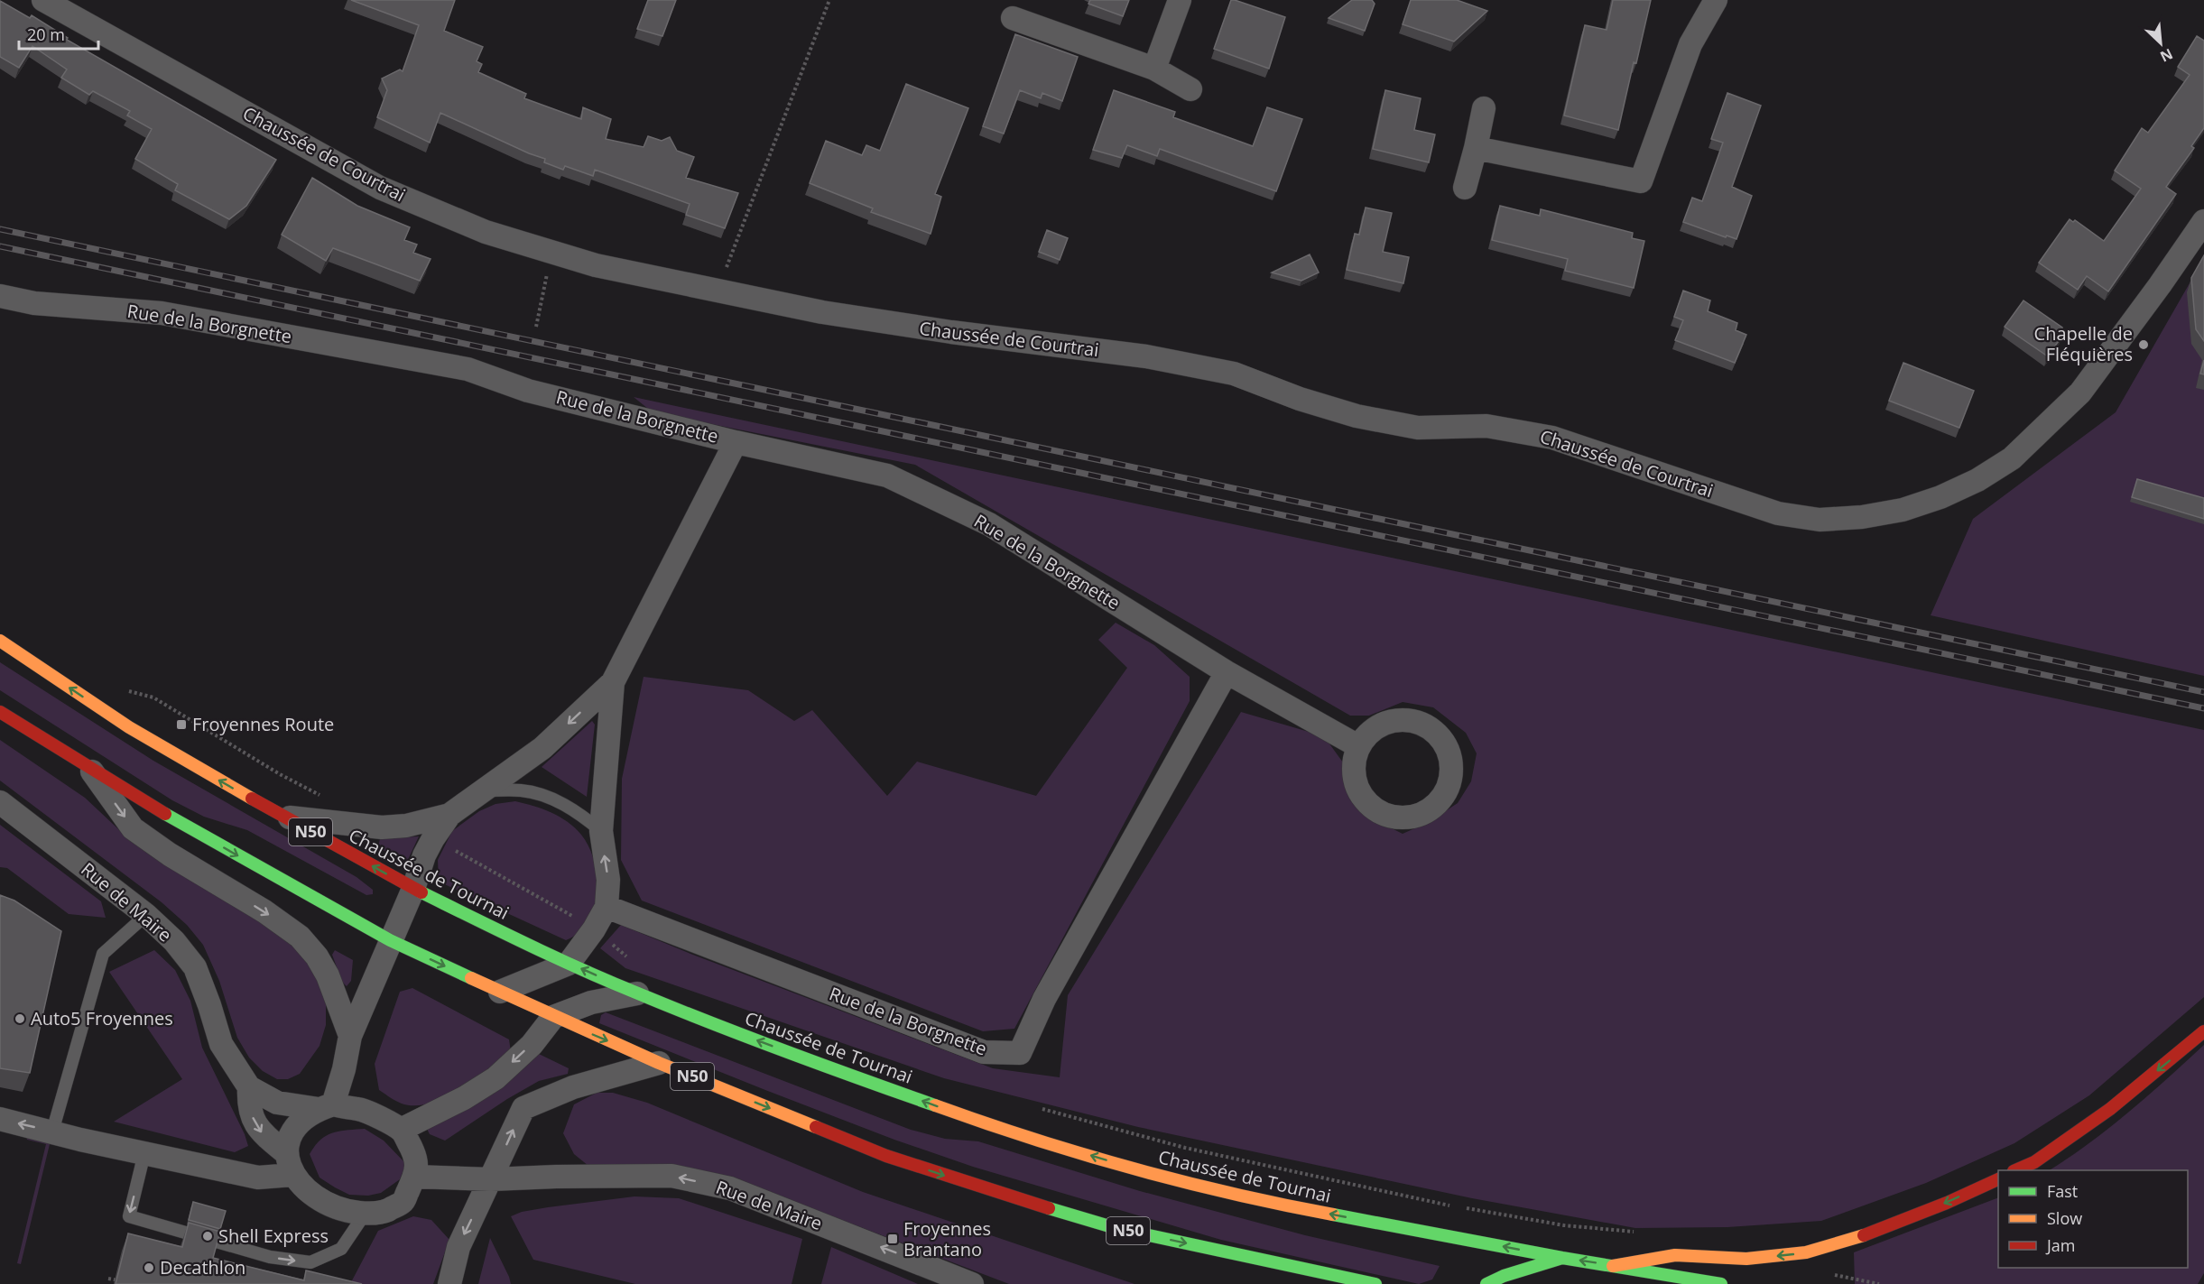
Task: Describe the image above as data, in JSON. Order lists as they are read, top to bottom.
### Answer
{
  "streets": {
    "main road": ["N50", "Chaussée de Tournai"],
    "street": ["Chaussée de Courtrai", "Rue de la Borgnette", "Rue de Maire"]
  },
  "crossings": [
    ["Rue de la Borgnette", "Chaussée de Tournai"]
  ],
  "places": {
    "other": [
      "Chapelle de Fléquières",
      "Auto5 Froyennes",
      "Shell Express",
      "Decathlon"
    ],
    "transit": ["Froyennes Route", "Froyennes Brantano"]
  },
  "legend": ["Fast", "Slow", "Jam"],
  "scale_bar": "20 m",
  "north": "bottom right"
}
